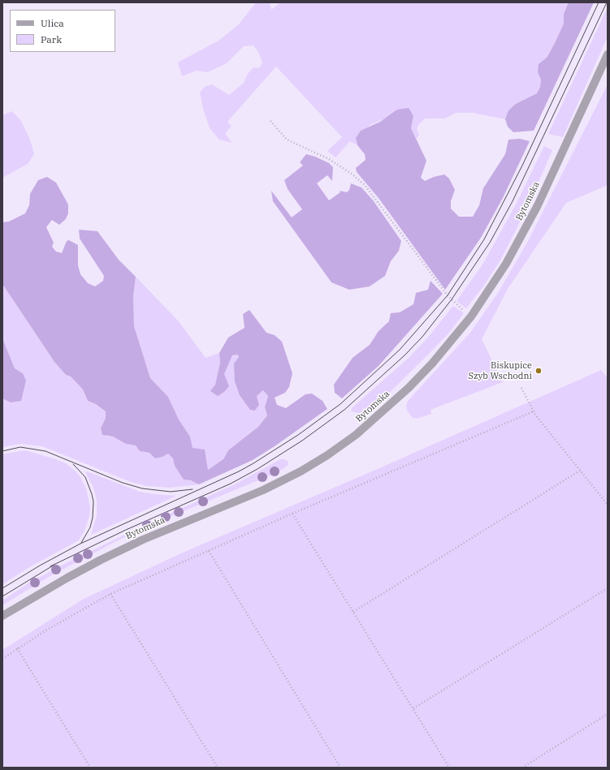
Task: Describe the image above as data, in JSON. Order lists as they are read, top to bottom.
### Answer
{
  "streets": {
    "street": ["Bytomska"]
  },
  "places": ["Biskupice Szyb Wschodni"],
  "legend": ["Ulica", "Park"]
}
